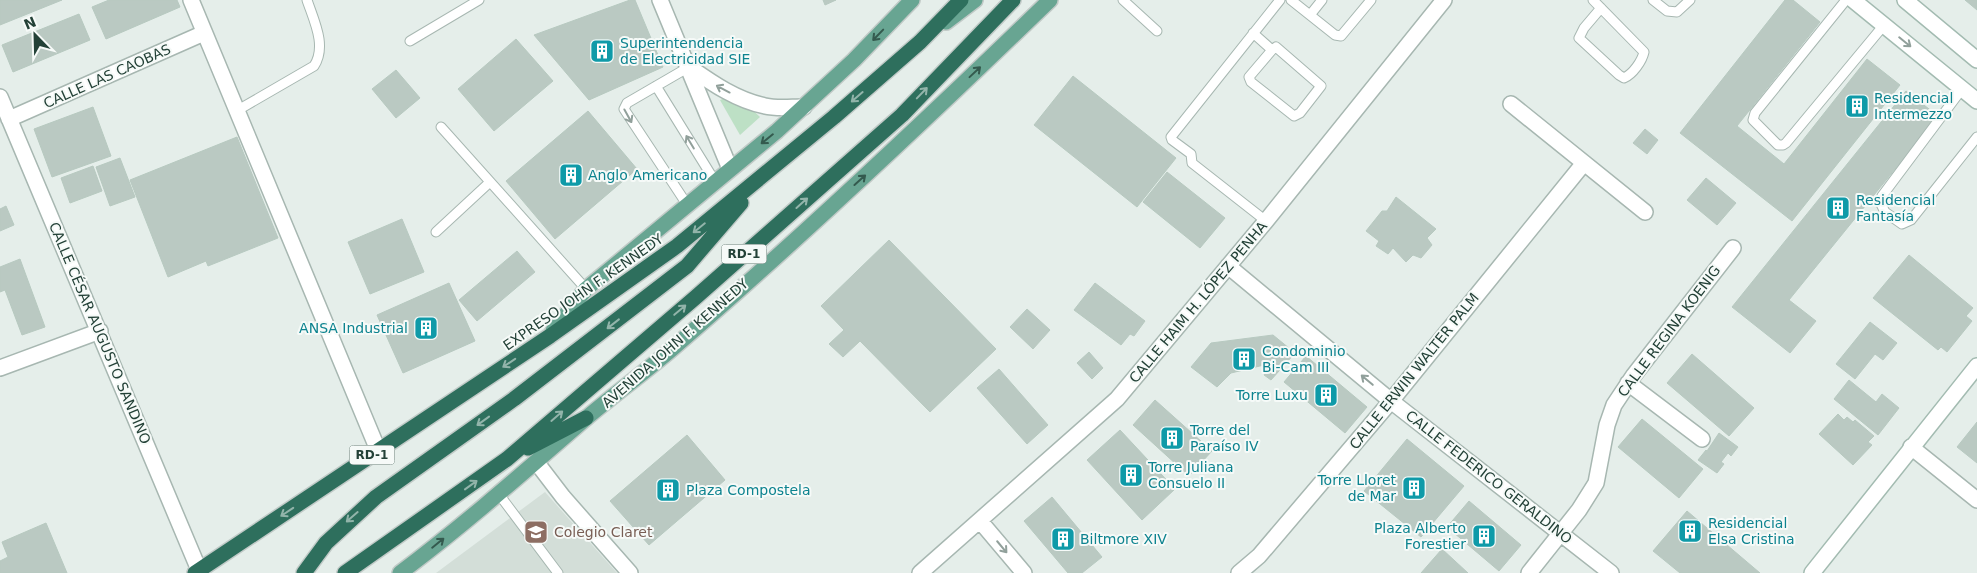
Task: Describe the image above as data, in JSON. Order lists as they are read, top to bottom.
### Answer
{
  "streets": {
    "highway": ["RD-1", "EXPRESO JOHN F. KENNEDY"],
    "main road": ["AVENIDA JOHN F. KENNEDY"],
    "street": [
      "CALLE LAS CAOBAS",
      "CALLE HAIM H. LÓPEZ PENHA",
      "CALLE REGINA KOENIG",
      "CALLE CÉSAR AUGUSTO SANDINO",
      "CALLE ERWIN WALTER PALM",
      "CALLE FEDERICO GERALDINO"
    ]
  },
  "crossings": [
    ["CALLE LAS CAOBAS", "CALLE CÉSAR AUGUSTO SANDINO"],
    ["RD-1", "EXPRESO JOHN F. KENNEDY"],
    ["EXPRESO JOHN F. KENNEDY", "CALLE CÉSAR AUGUSTO SANDINO"],
    ["CALLE HAIM H. LÓPEZ PENHA", "CALLE FEDERICO GERALDINO"],
    ["CALLE REGINA KOENIG", "CALLE FEDERICO GERALDINO"],
    ["CALLE ERWIN WALTER PALM", "CALLE FEDERICO GERALDINO"]
  ],
  "one_way": ["CALLE FEDERICO GERALDINO"],
  "places": {
    "building": [
      "Superintendencia de Electricidad SIE",
      "Residencial Intermezzo",
      "Anglo Americano",
      "Residencial Fantasía",
      "ANSA Industrial",
      "Condominio Bi-Cam III",
      "Torre Luxu",
      "Torre del Paraíso IV",
      "Torre Juliana Consuelo II",
      "Torre Lloret de Mar",
      "Plaza Compostela",
      "Residencial Elsa Cristina",
      "Plaza Alberto Forestier",
      "Biltmore XIV"
    ],
    "school or university": ["Colegio Claret"]
  },
  "north": "top left"
}
